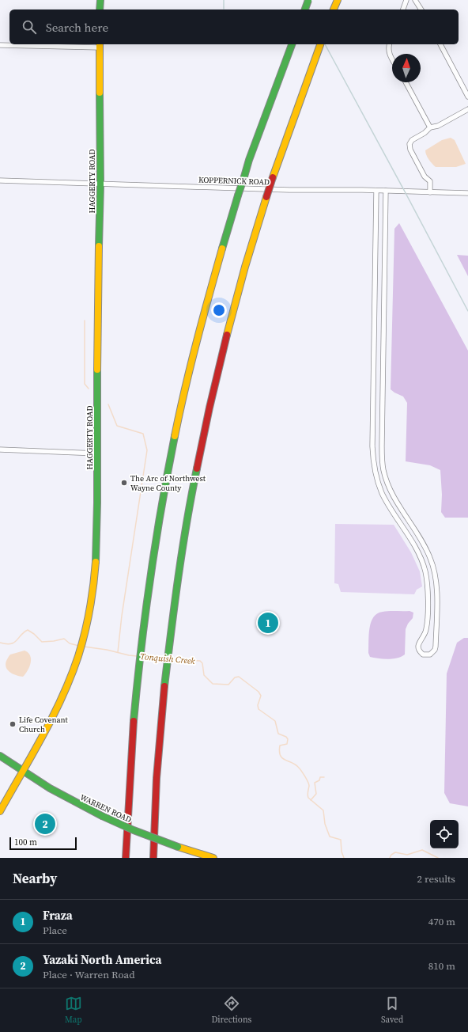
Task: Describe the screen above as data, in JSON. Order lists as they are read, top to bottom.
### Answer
{
  "streets": {
    "main road": ["HAGGERTY ROAD", "WARREN ROAD"],
    "street": ["KOPPERNICK ROAD"]
  },
  "crossings": [
    ["KOPPERNICK ROAD", "HAGGERTY ROAD"],
    ["HAGGERTY ROAD", "WARREN ROAD"]
  ],
  "water": ["Tonquish Creek"],
  "places": ["The Arc of Northwest Wayne County", "Life Covenant Church"],
  "scale_bar": "100 m",
  "north": "top",
  "page": {
    "search": "Search here",
    "pins": ["1", "2"],
    "scale": "100 m",
    "heading": ["Nearby", "2 results"],
    "list": [
      {
        "mark": "1",
        "name": "Fraza",
        "note": "Place",
        "value": "470 m"
      },
      {
        "mark": "2",
        "name": "Yazaki North America",
        "note": "Place · Warren Road",
        "value": "810 m"
      }
    ],
    "nav": ["Map", "Directions", "Saved"]
  }
}
